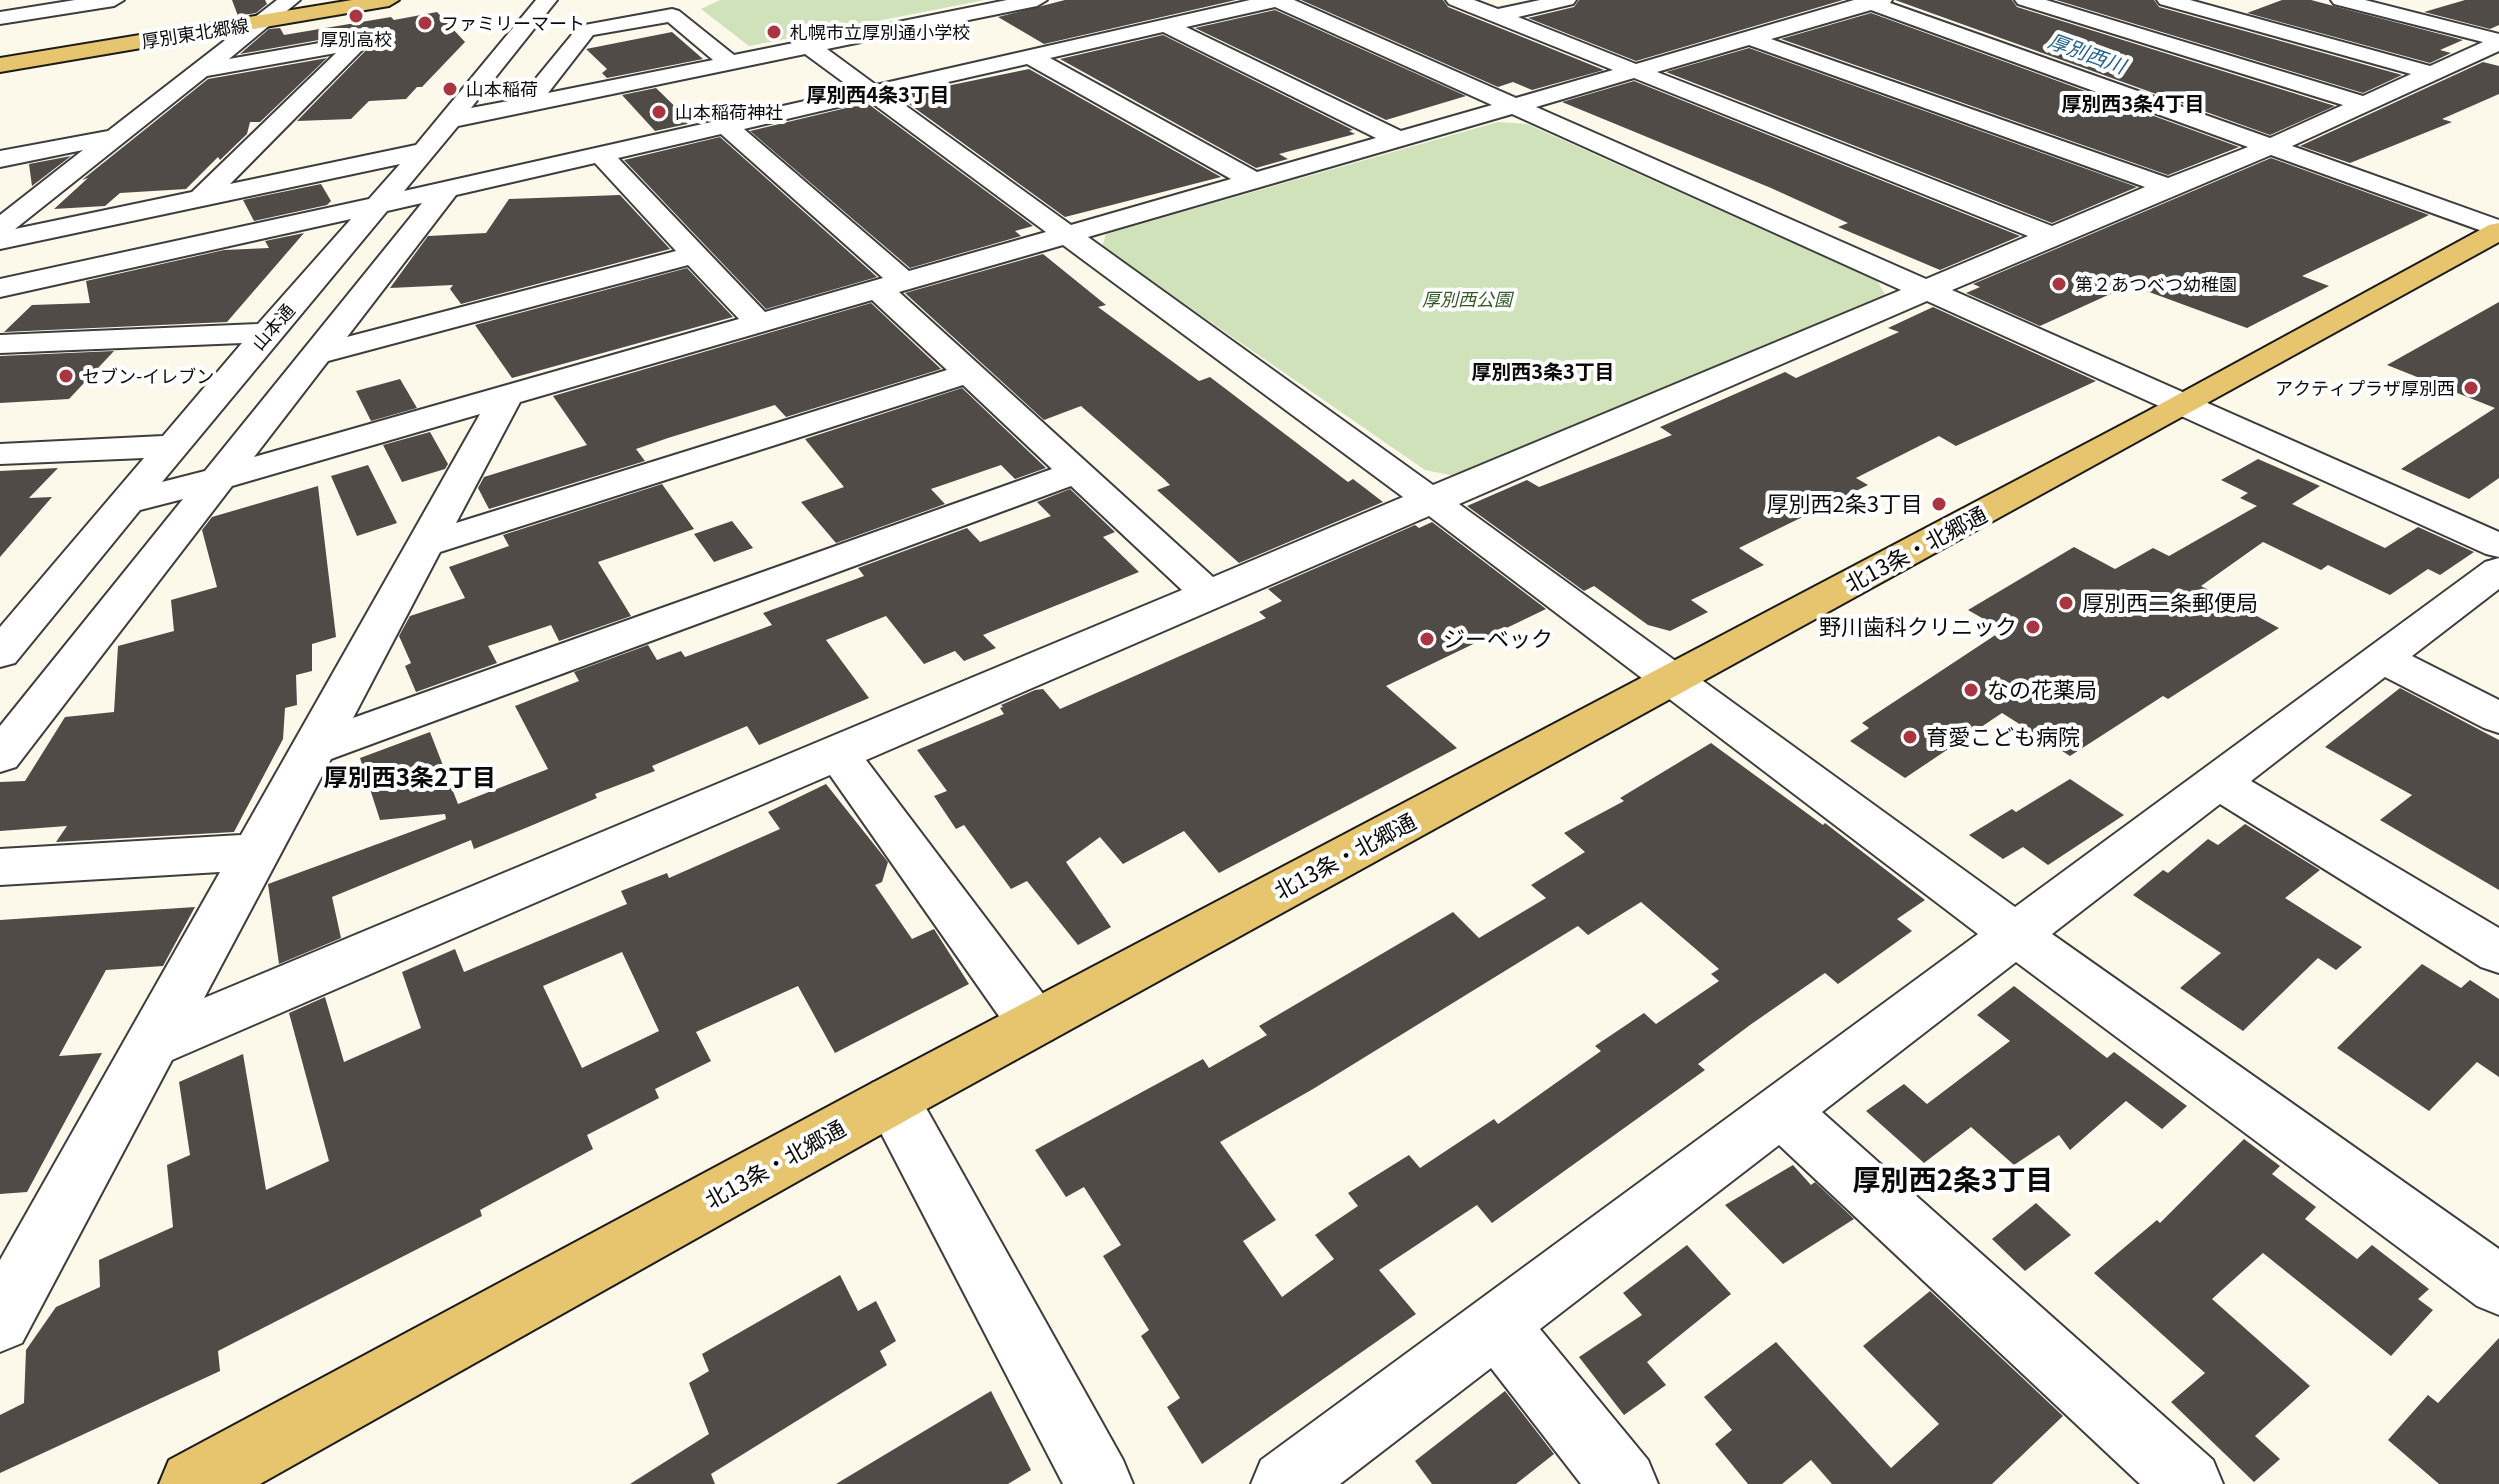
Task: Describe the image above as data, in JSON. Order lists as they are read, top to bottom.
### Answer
{
  "streets": {
    "main road": ["厚別東北郷線", "北13条・北郷通"],
    "street": ["山本通"]
  },
  "districts": [
    "厚別西4条3丁目",
    "厚別西3条4丁目",
    "厚別西3条3丁目",
    "厚別西3条2丁目",
    "厚別西2条3丁目"
  ],
  "water": ["厚別西川"],
  "parks": ["厚別西公園"],
  "places": [
    "厚別高校",
    "ファミリーマート",
    "札幌市立厚別通小学校",
    "山本稲荷",
    "山本稲荷神社",
    "第２あつべつ幼稚園",
    "セブン-イレブン",
    "アクティプラザ厚別西",
    "厚別西2条3丁目",
    "厚別西二条郵便局",
    "野川歯科クリニック",
    "ジーベック",
    "なの花薬局",
    "育愛こども病院"
  ]
}
